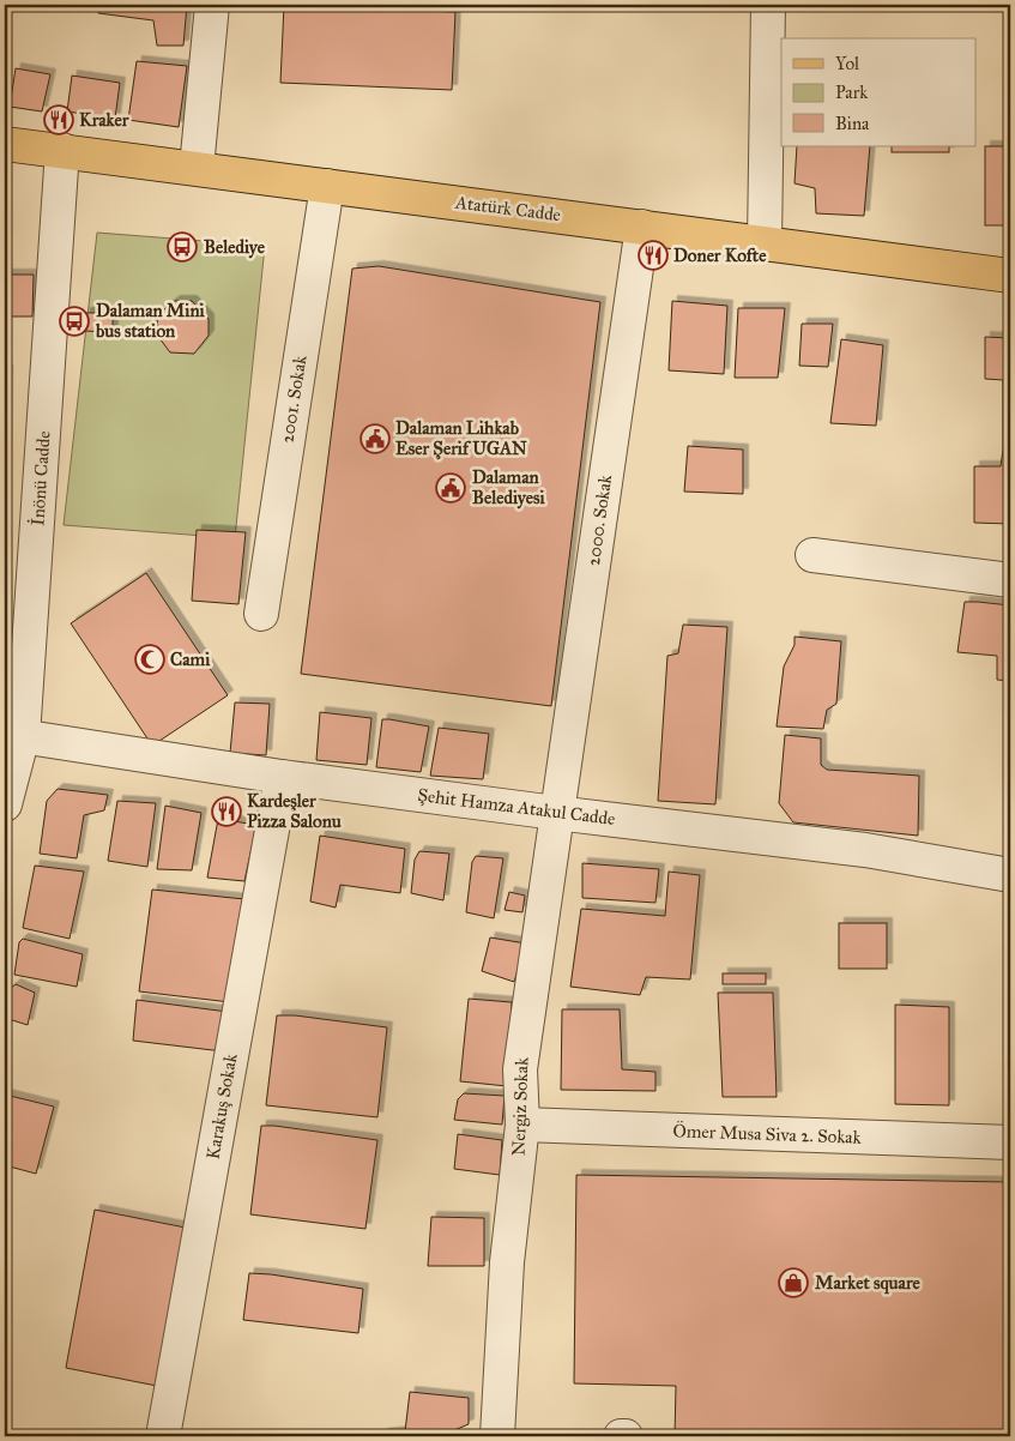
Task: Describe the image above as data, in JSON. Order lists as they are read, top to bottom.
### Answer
{
  "streets": {
    "main road": ["Atatürk Cadde"],
    "street": [
      "2001. Sokak",
      "İnönü Cadde",
      "2000. Sokak",
      "Şehit Hamza Atakul Cadde",
      "Karakuş Sokak",
      "Nergiz Sokak",
      "Ömer Musa Siva 2. Sokak"
    ]
  },
  "crossings": [
    ["Atatürk Cadde", "2001. Sokak"],
    ["Atatürk Cadde", "İnönü Cadde"],
    ["Atatürk Cadde", "2000. Sokak"],
    ["İnönü Cadde", "Şehit Hamza Atakul Cadde"],
    ["2000. Sokak", "Şehit Hamza Atakul Cadde"],
    ["2000. Sokak", "Nergiz Sokak"],
    ["Şehit Hamza Atakul Cadde", "Karakuş Sokak"],
    ["Şehit Hamza Atakul Cadde", "Nergiz Sokak"],
    ["Nergiz Sokak", "Ömer Musa Siva 2. Sokak"]
  ],
  "places": {
    "restaurant": ["Kraker", "Doner Kofte", "Kardeşler Pizza Salonu"],
    "bus stop": ["Belediye", "Dalaman Mini bus station"],
    "public building": ["Dalaman Lihkab Eser Şerif UGAN", "Dalaman Belediyesi"],
    "mosque": ["Cami"],
    "shop": ["Market square"]
  },
  "legend": ["Yol", "Park", "Bina"]
}
